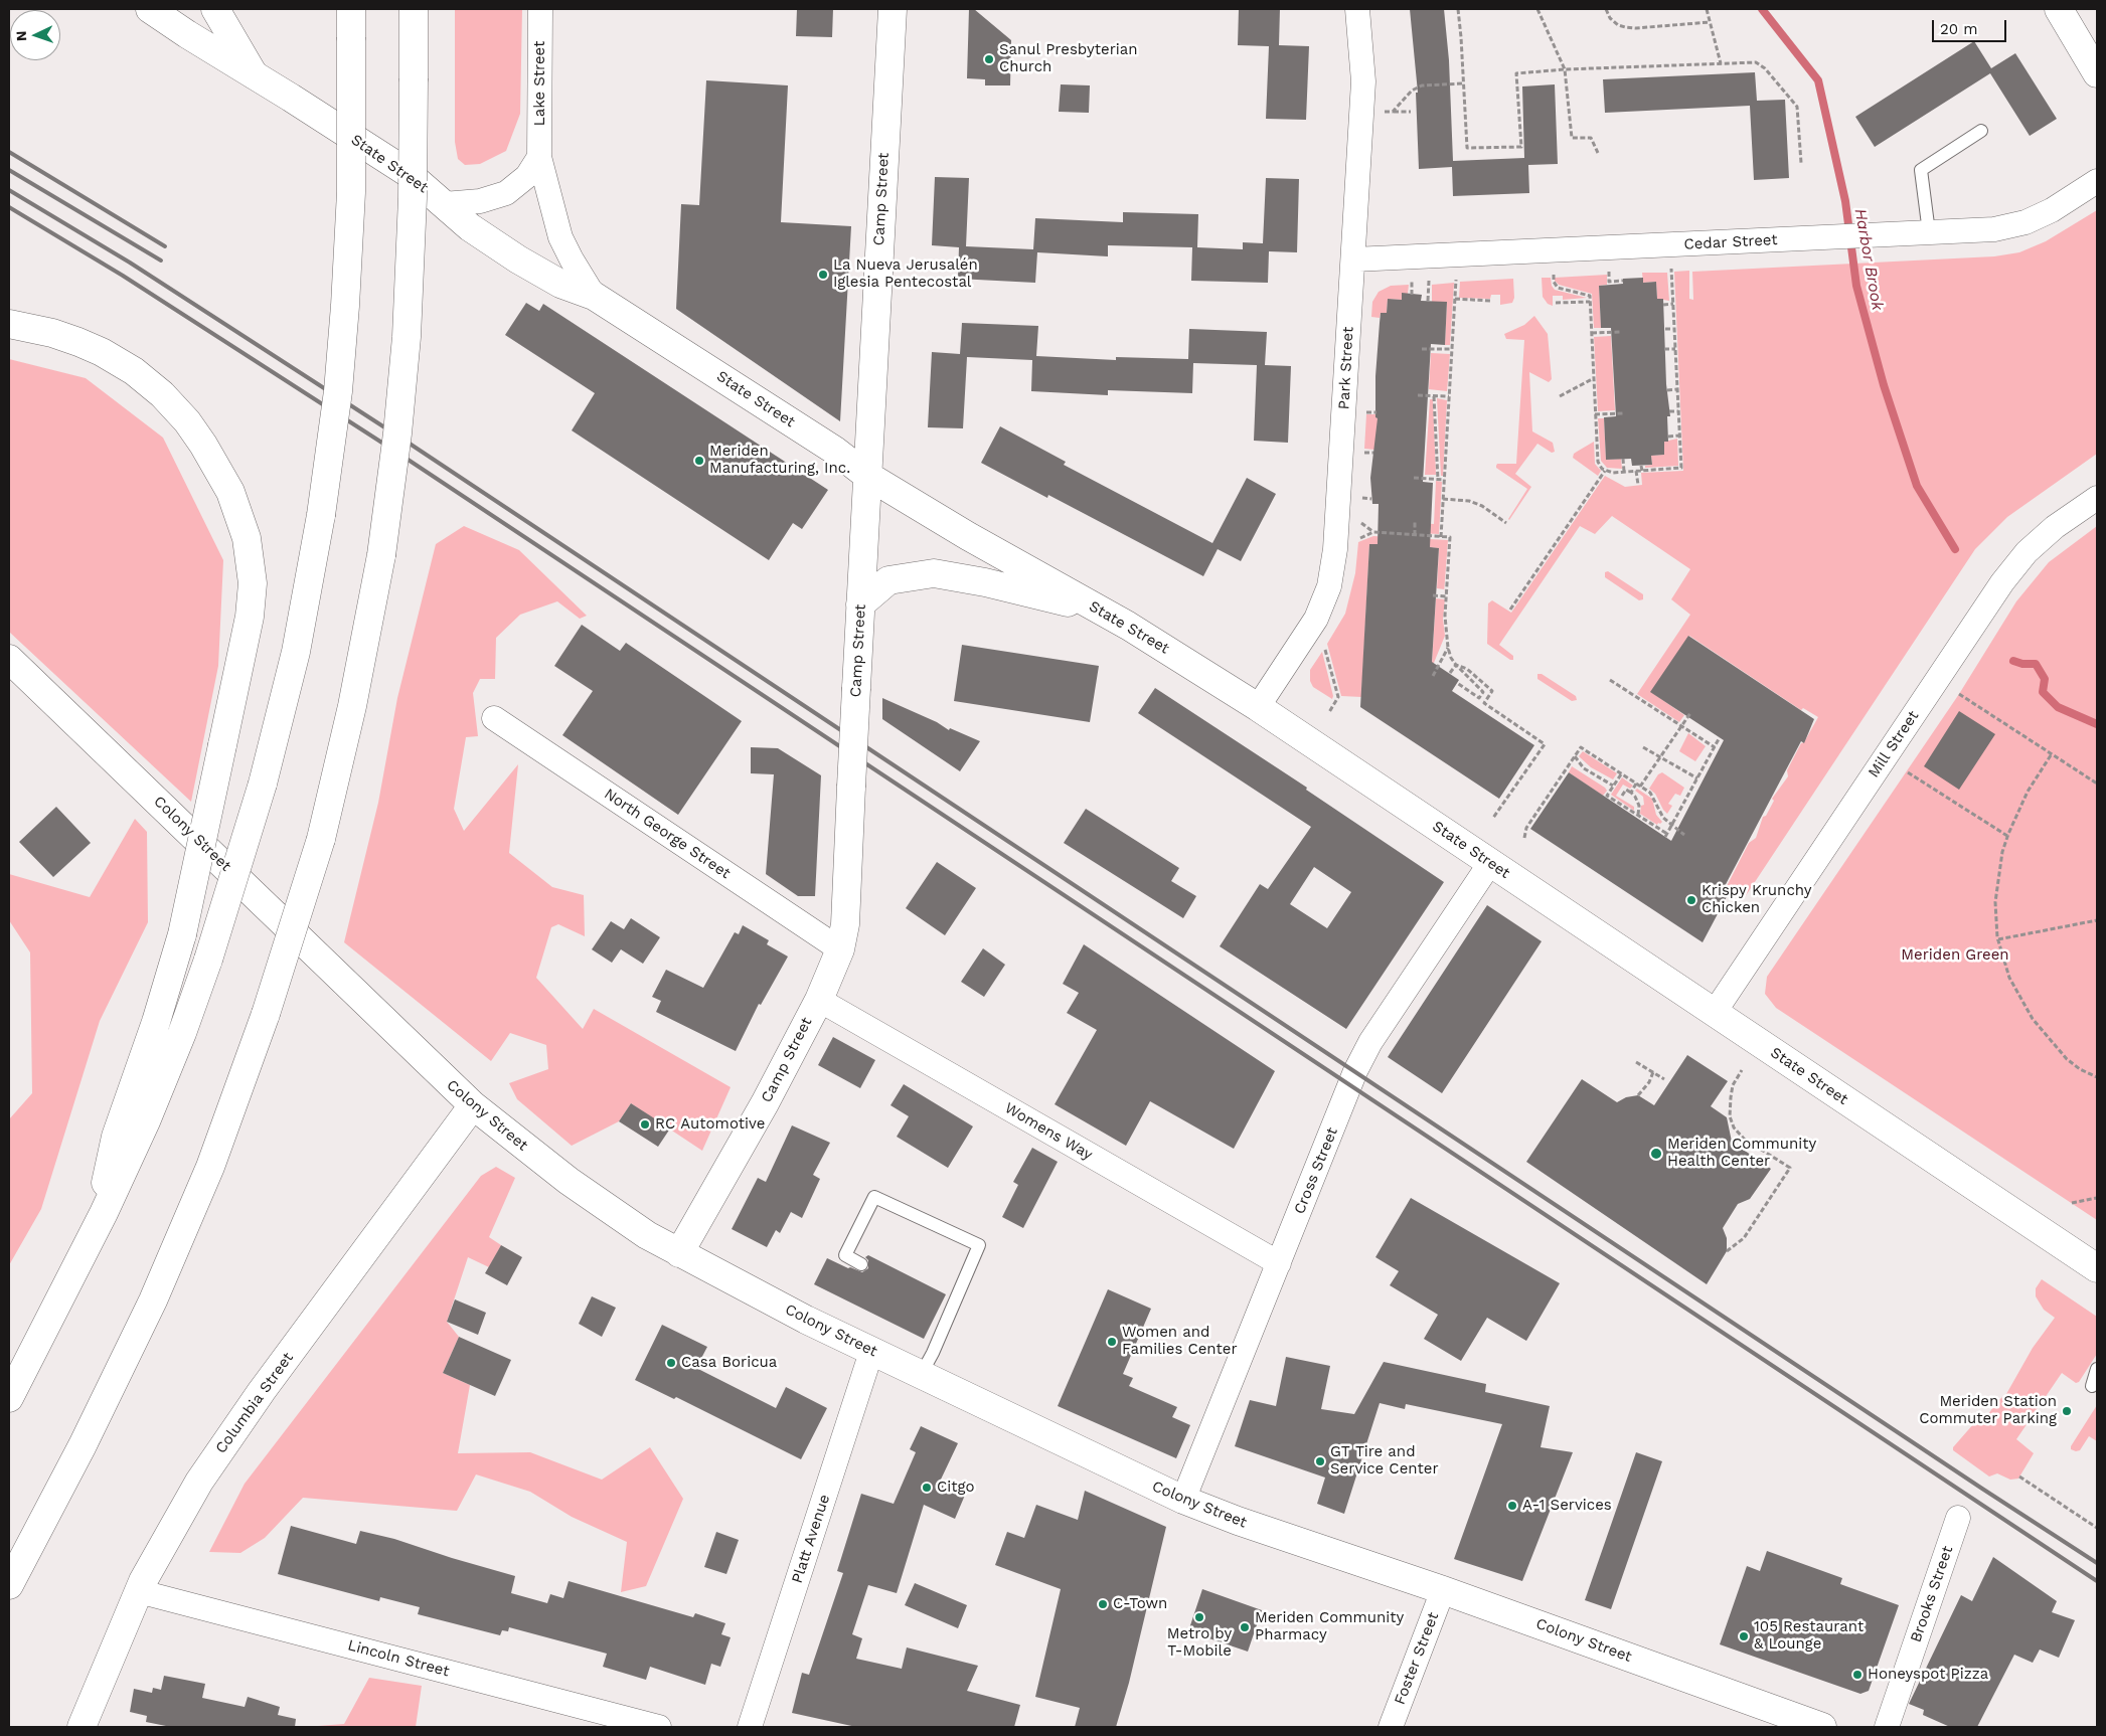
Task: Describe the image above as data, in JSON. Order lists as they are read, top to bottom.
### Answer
{
  "streets": {
    "main road": [
      "State Street",
      "Camp Street",
      "Colony Street",
      "Columbia Street"
    ],
    "street": [
      "Lake Street",
      "Cedar Street",
      "Park Street",
      "Mill Street",
      "North George Street",
      "Womens Way",
      "Cross Street",
      "Platt Avenue",
      "Brooks Street",
      "Lincoln Street",
      "Foster Street"
    ]
  },
  "crossings": [
    ["Lake Street", "State Street"],
    ["State Street", "Camp Street"],
    ["State Street", "Park Street"],
    ["State Street", "Mill Street"],
    ["State Street", "Cross Street"],
    ["Camp Street", "Colony Street"],
    ["Camp Street", "North George Street"],
    ["Camp Street", "Womens Way"],
    ["Cedar Street", "Park Street"],
    ["Colony Street", "Cross Street"],
    ["Colony Street", "Columbia Street"],
    ["Colony Street", "Platt Avenue"],
    ["Colony Street", "Foster Street"],
    ["Womens Way", "Cross Street"],
    ["Columbia Street", "Lincoln Street"]
  ],
  "water": ["Harbor Brook"],
  "parks": ["Meriden Green"],
  "places": [
    "Sanul Presbyterian Church",
    "La Nueva Jerusalén Iglesia Pentecostal",
    "Meriden Manufacturing, Inc.",
    "Krispy Krunchy Chicken",
    "RC Automotive",
    "Meriden Community Health Center",
    "Women and Families Center",
    "Casa Boricua",
    "Meriden Station Commuter Parking",
    "GT Tire and Service Center",
    "Citgo",
    "A-1 Services",
    "C-Town",
    "Metro by T-Mobile",
    "Meriden Community Pharmacy",
    "105 Restaurant & Lounge",
    "Honeyspot Pizza"
  ],
  "scale_bar": "20 m",
  "north": "left"
}
